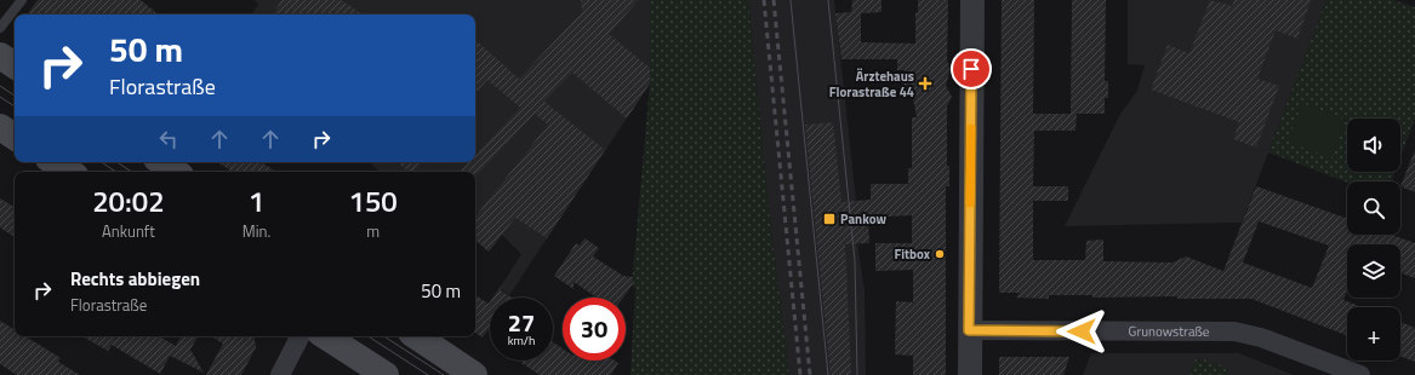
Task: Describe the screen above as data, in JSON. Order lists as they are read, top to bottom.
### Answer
{
  "streets": {
    "street": ["Grunowstraße"]
  },
  "places": {
    "health": ["Ärztehaus Florastraße 44"],
    "transit": ["Pankow"],
    "other": ["Fitbox"]
  },
  "page": {
    "turn": ["50 m", "Florastraße"],
    "map_buttons": "+",
    "eta": [
      "20:02",
      "Ankunft",
      "1",
      "Min.",
      "150",
      "m"
    ],
    "list": [
      {
        "name": "Rechts abbiegen",
        "note": "Florastraße",
        "value": "50 m"
      }
    ],
    "speed": "27 km/h",
    "limit": "30"
  }
}
